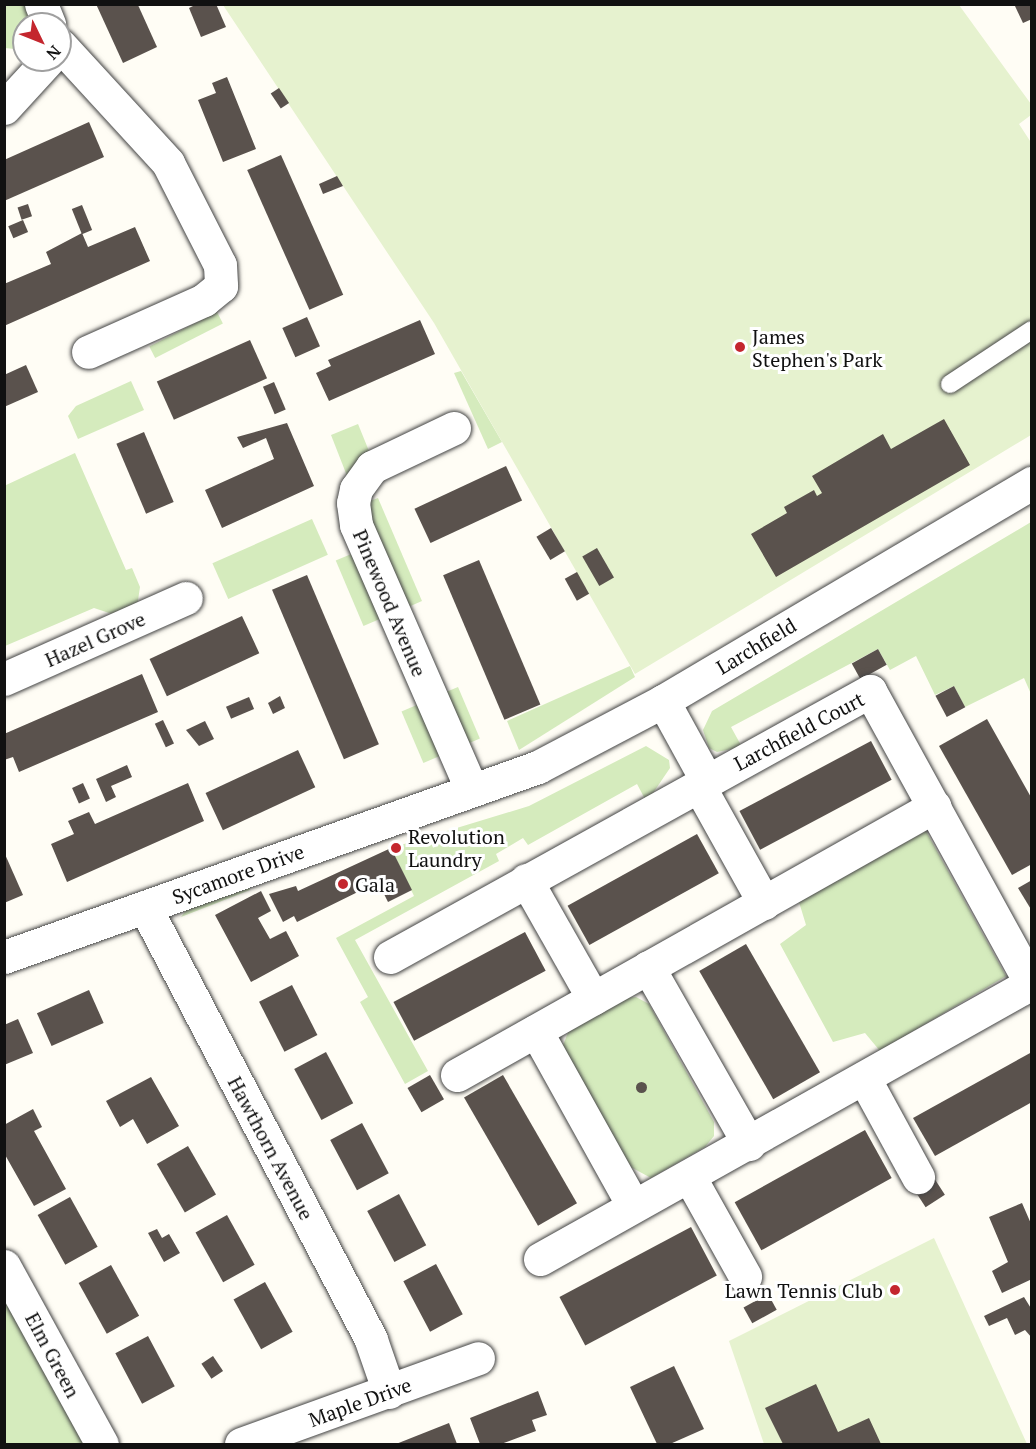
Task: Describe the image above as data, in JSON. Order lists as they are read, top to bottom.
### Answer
{
  "streets": {
    "street": [
      "Pinewood Avenue",
      "Hazel Grove",
      "Larchfield",
      "Larchfield Court",
      "Sycamore Drive",
      "Hawthorn Avenue",
      "Elm Green",
      "Maple Drive"
    ]
  },
  "crossings": [
    ["Pinewood Avenue", "Larchfield"],
    ["Pinewood Avenue", "Sycamore Drive"],
    ["Larchfield", "Sycamore Drive"],
    ["Sycamore Drive", "Hawthorn Avenue"],
    ["Hawthorn Avenue", "Maple Drive"]
  ],
  "places": [
    "James Stephen's Park",
    "Revolution Laundry",
    "Gala",
    "Lawn Tennis Club"
  ],
  "north": "bottom right"
}
